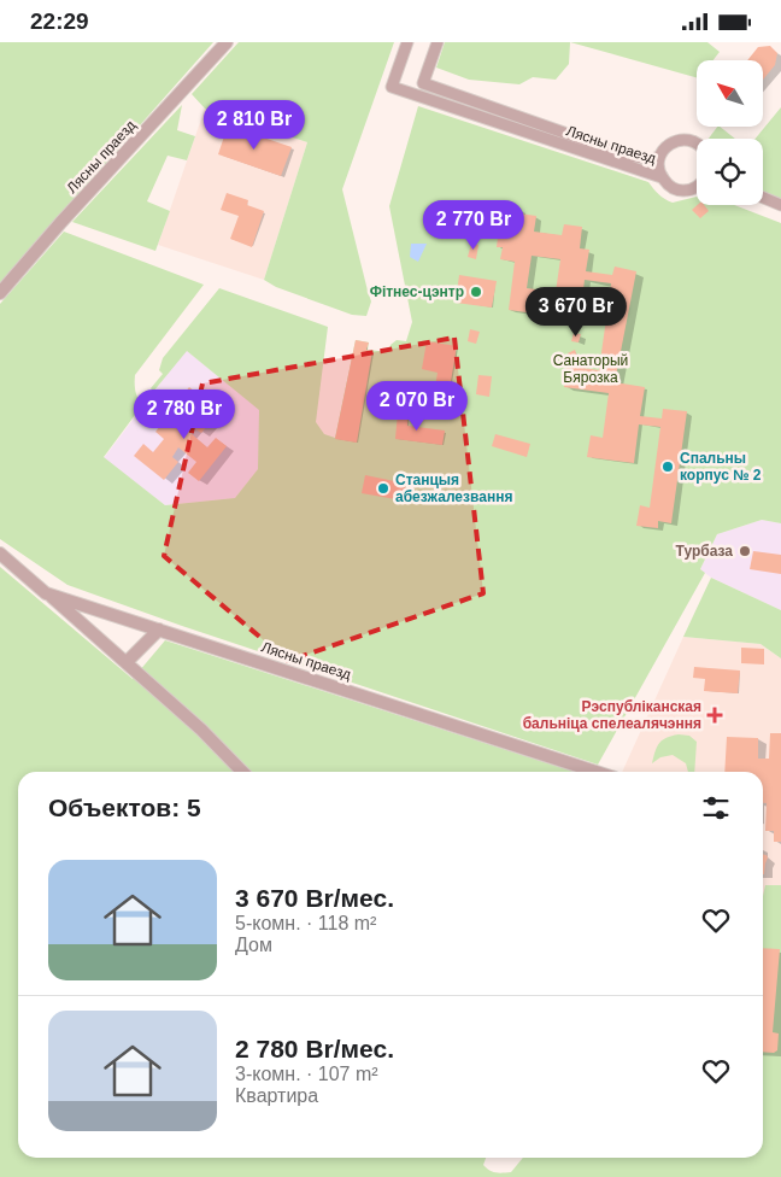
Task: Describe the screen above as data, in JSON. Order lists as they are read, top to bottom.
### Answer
{
  "streets": {
    "street": ["Лясны праезд"]
  },
  "parks": ["Санаторый Бярозка"],
  "places": {
    "other": [
      "Фітнес-цэнтр",
      "Спальны корпус № 2",
      "Станцыя абезжалезвання",
      "Турбаза"
    ],
    "health": ["Рэспубліканская бальніца спелеалячэння"]
  },
  "north": "top left",
  "page": {
    "status": "22:29",
    "price": [
      "2 810 Br",
      "2 770 Br",
      "3 670 Br",
      "2 070 Br",
      "2 780 Br"
    ],
    "heading": "Объектов: 5",
    "list": [
      {
        "name": "3 670 Br/мес.",
        "note": "5-комн. · 118 m² · Дом"
      },
      {
        "name": "2 780 Br/мес.",
        "note": "3-комн. · 107 m² · Квартира"
      }
    ]
  }
}
